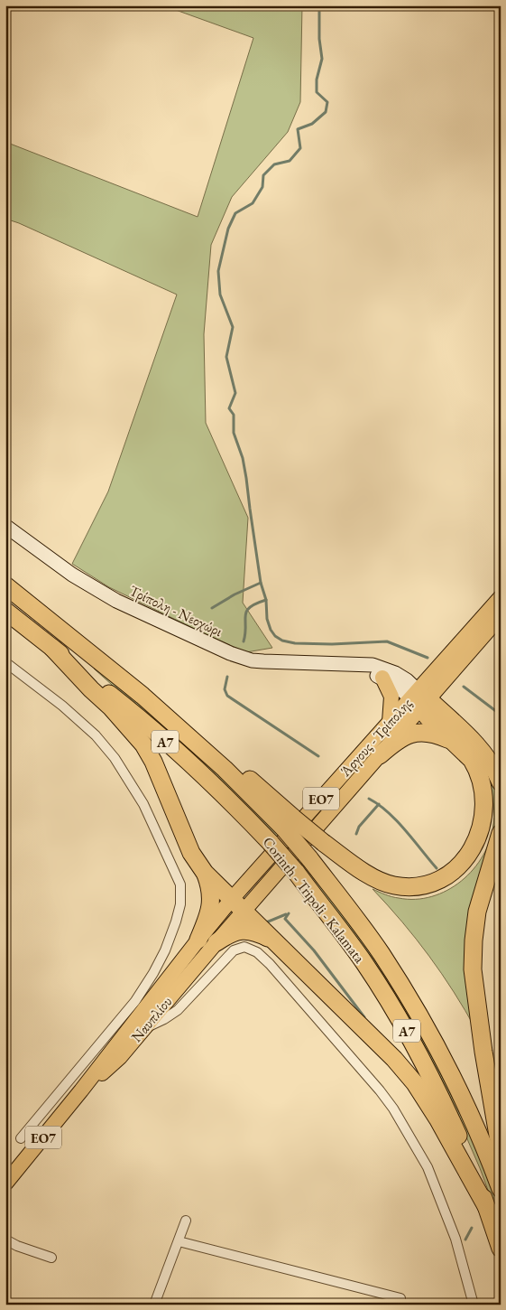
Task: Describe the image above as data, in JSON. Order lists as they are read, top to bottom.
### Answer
{
  "streets": {
    "highway": ["Α7", "Corinth - Tripoli - Kalamata"],
    "main road": [
      "Τρίπολη - Νεοχώρι",
      "Άργους - Τρίπολης",
      "ΕΟ7",
      "Ναυπλίου"
    ]
  },
  "crossings": [
    ["Τρίπολη - Νεοχώρι", "Άργους - Τρίπολης"],
    ["Άργους - Τρίπολης", "Ναυπλίου"]
  ]
}
